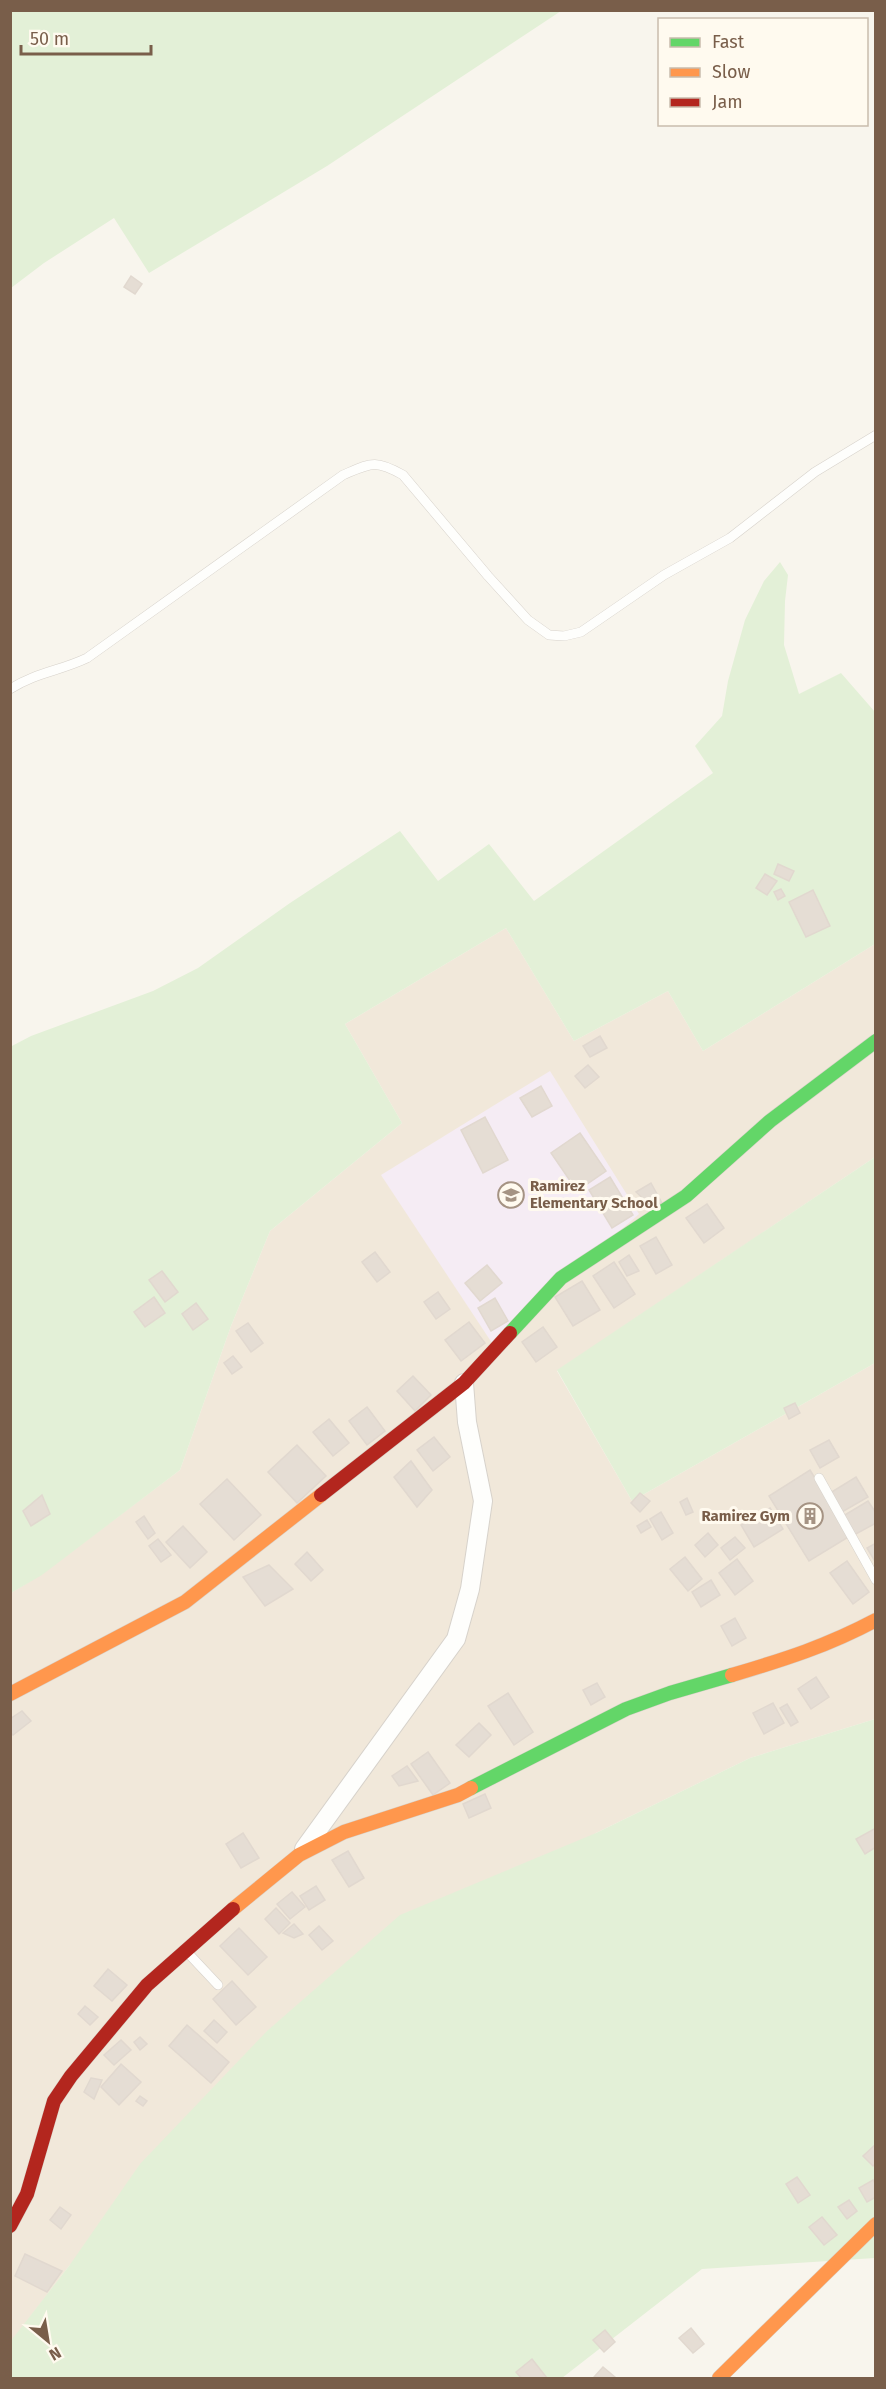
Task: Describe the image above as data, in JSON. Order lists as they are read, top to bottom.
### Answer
{
  "places": {
    "school or university": ["Ramirez Elementary School"],
    "building": ["Ramirez Gym"]
  },
  "legend": ["Fast", "Slow", "Jam"],
  "scale_bar": "50 m",
  "north": "bottom right"
}
